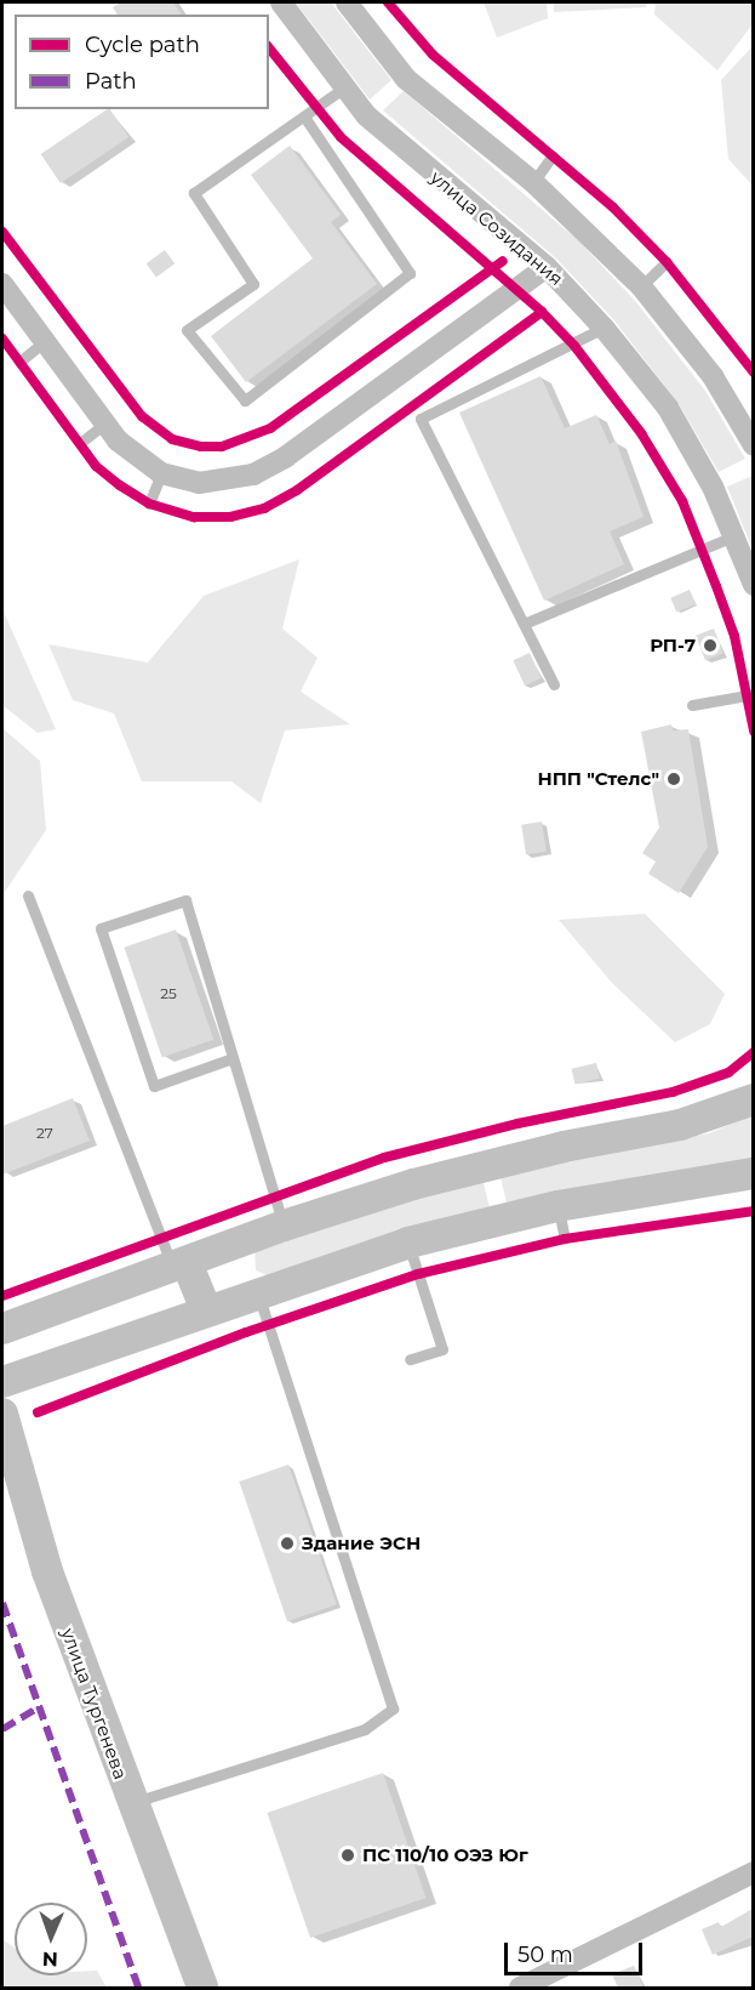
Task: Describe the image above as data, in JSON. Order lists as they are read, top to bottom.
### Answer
{
  "streets": {
    "street": ["улица Созидания", "улица Тургенева"]
  },
  "places": [
    "РП-7",
    "НПП \"Стелс\"",
    "Здание ЭСН",
    "ПС 110/10 ОЭЗ Юг"
  ],
  "house_numbers": ["25", "27"],
  "legend": ["Cycle path", "Path"],
  "scale_bar": "50 m",
  "north": "bottom"
}
